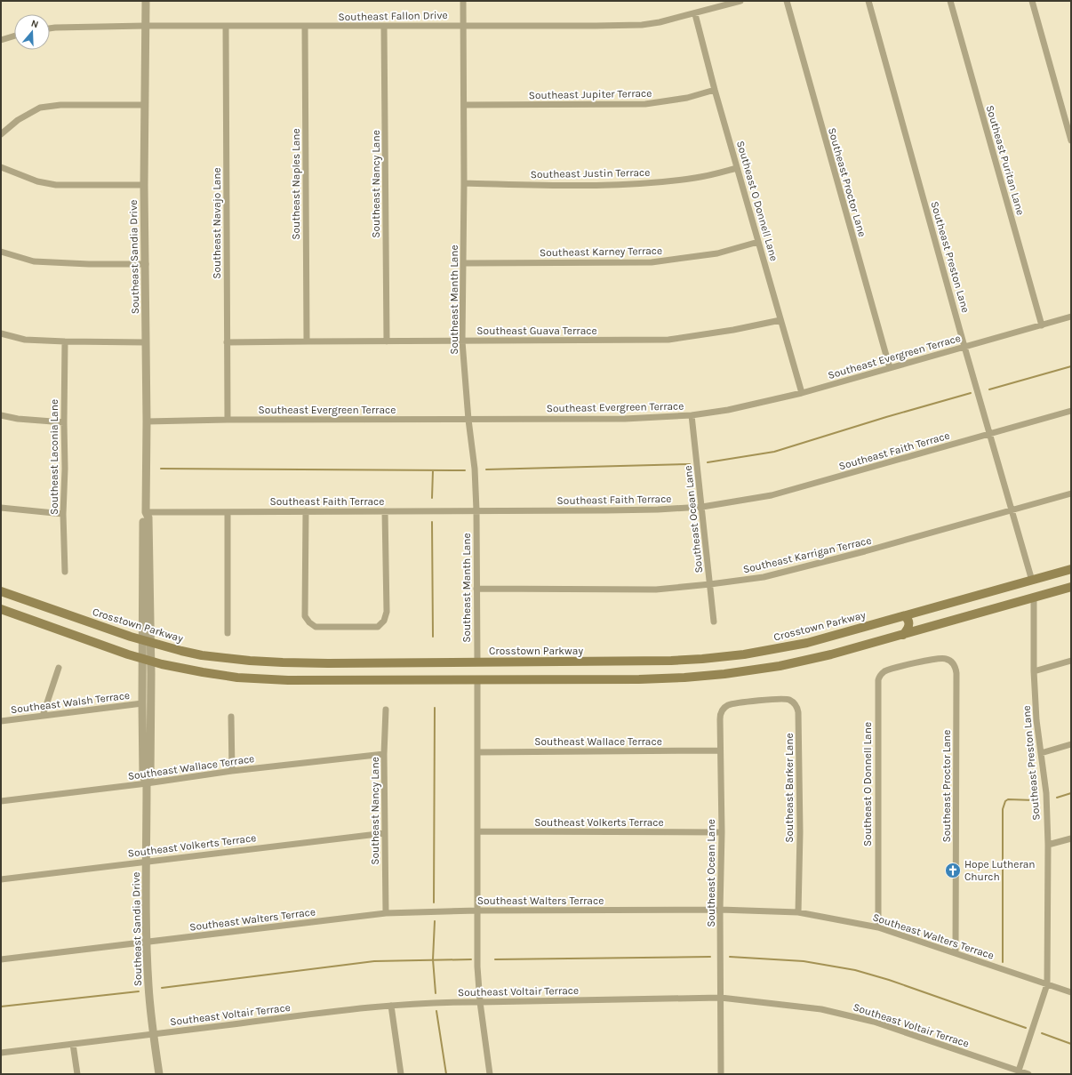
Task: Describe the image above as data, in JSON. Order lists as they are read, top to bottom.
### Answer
{
  "streets": {
    "main road": ["Crosstown Parkway"],
    "street": [
      "Southeast Fallon Drive",
      "Southeast Jupiter Terrace",
      "Southeast Puritan Lane",
      "Southeast Justin Terrace",
      "Southeast Proctor Lane",
      "Southeast Naples Lane",
      "Southeast Nancy Lane",
      "Southeast O Donnell Lane",
      "Southeast Navajo Lane",
      "Southeast Karney Terrace",
      "Southeast Sandia Drive",
      "Southeast Preston Lane",
      "Southeast Manth Lane",
      "Southeast Guava Terrace",
      "Southeast Evergreen Terrace",
      "Southeast Faith Terrace",
      "Southeast Laconia Lane",
      "Southeast Ocean Lane",
      "Southeast Karrigan Terrace",
      "Southeast Walsh Terrace",
      "Southeast Wallace Terrace",
      "Southeast Barker Lane",
      "Southeast Volkerts Terrace",
      "Southeast Walters Terrace",
      "Southeast Voltair Terrace"
    ]
  },
  "crossings": [
    ["Southeast Fallon Drive", "Southeast Naples Lane"],
    ["Southeast Fallon Drive", "Southeast Nancy Lane"],
    ["Southeast Fallon Drive", "Southeast O Donnell Lane"],
    ["Southeast Fallon Drive", "Southeast Navajo Lane"],
    ["Southeast Fallon Drive", "Southeast Sandia Drive"],
    ["Southeast Fallon Drive", "Southeast Manth Lane"],
    ["Southeast Jupiter Terrace", "Southeast O Donnell Lane"],
    ["Southeast Jupiter Terrace", "Southeast Manth Lane"],
    ["Southeast Puritan Lane", "Southeast Evergreen Terrace"],
    ["Southeast Justin Terrace", "Southeast O Donnell Lane"],
    ["Southeast Justin Terrace", "Southeast Manth Lane"],
    ["Southeast Proctor Lane", "Southeast O Donnell Lane"],
    ["Southeast Proctor Lane", "Southeast Evergreen Terrace"],
    ["Southeast Proctor Lane", "Southeast Walters Terrace"],
    ["Southeast Naples Lane", "Southeast Guava Terrace"],
    ["Southeast Nancy Lane", "Southeast Guava Terrace"],
    ["Southeast Nancy Lane", "Southeast Wallace Terrace"],
    ["Southeast Nancy Lane", "Southeast Volkerts Terrace"],
    ["Southeast Nancy Lane", "Southeast Walters Terrace"],
    ["Southeast O Donnell Lane", "Southeast Karney Terrace"],
    ["Southeast O Donnell Lane", "Southeast Guava Terrace"],
    ["Southeast O Donnell Lane", "Southeast Evergreen Terrace"],
    ["Southeast O Donnell Lane", "Southeast Walters Terrace"],
    ["Southeast Navajo Lane", "Southeast Guava Terrace"],
    ["Southeast Navajo Lane", "Southeast Evergreen Terrace"],
    ["Southeast Karney Terrace", "Southeast Manth Lane"],
    ["Southeast Sandia Drive", "Southeast Evergreen Terrace"],
    ["Southeast Sandia Drive", "Southeast Faith Terrace"],
    ["Southeast Sandia Drive", "Crosstown Parkway"],
    ["Southeast Sandia Drive", "Southeast Walsh Terrace"],
    ["Southeast Sandia Drive", "Southeast Wallace Terrace"],
    ["Southeast Sandia Drive", "Southeast Volkerts Terrace"],
    ["Southeast Sandia Drive", "Southeast Walters Terrace"],
    ["Southeast Sandia Drive", "Southeast Voltair Terrace"],
    ["Southeast Preston Lane", "Southeast Evergreen Terrace"],
    ["Southeast Preston Lane", "Southeast Faith Terrace"],
    ["Southeast Preston Lane", "Southeast Karrigan Terrace"],
    ["Southeast Preston Lane", "Crosstown Parkway"],
    ["Southeast Preston Lane", "Southeast Walters Terrace"],
    ["Southeast Preston Lane", "Southeast Voltair Terrace"],
    ["Southeast Manth Lane", "Southeast Guava Terrace"],
    ["Southeast Manth Lane", "Southeast Evergreen Terrace"],
    ["Southeast Manth Lane", "Southeast Faith Terrace"],
    ["Southeast Manth Lane", "Southeast Karrigan Terrace"],
    ["Southeast Manth Lane", "Crosstown Parkway"],
    ["Southeast Evergreen Terrace", "Southeast Ocean Lane"],
    ["Southeast Faith Terrace", "Southeast Ocean Lane"],
    ["Southeast Ocean Lane", "Southeast Karrigan Terrace"],
    ["Southeast Ocean Lane", "Southeast Wallace Terrace"],
    ["Southeast Ocean Lane", "Southeast Barker Lane"],
    ["Southeast Ocean Lane", "Southeast Volkerts Terrace"],
    ["Southeast Ocean Lane", "Southeast Walters Terrace"],
    ["Southeast Ocean Lane", "Southeast Voltair Terrace"],
    ["Southeast Barker Lane", "Southeast Walters Terrace"]
  ],
  "places": {
    "church": ["Hope Lutheran Church"]
  },
  "north": "top"
}
